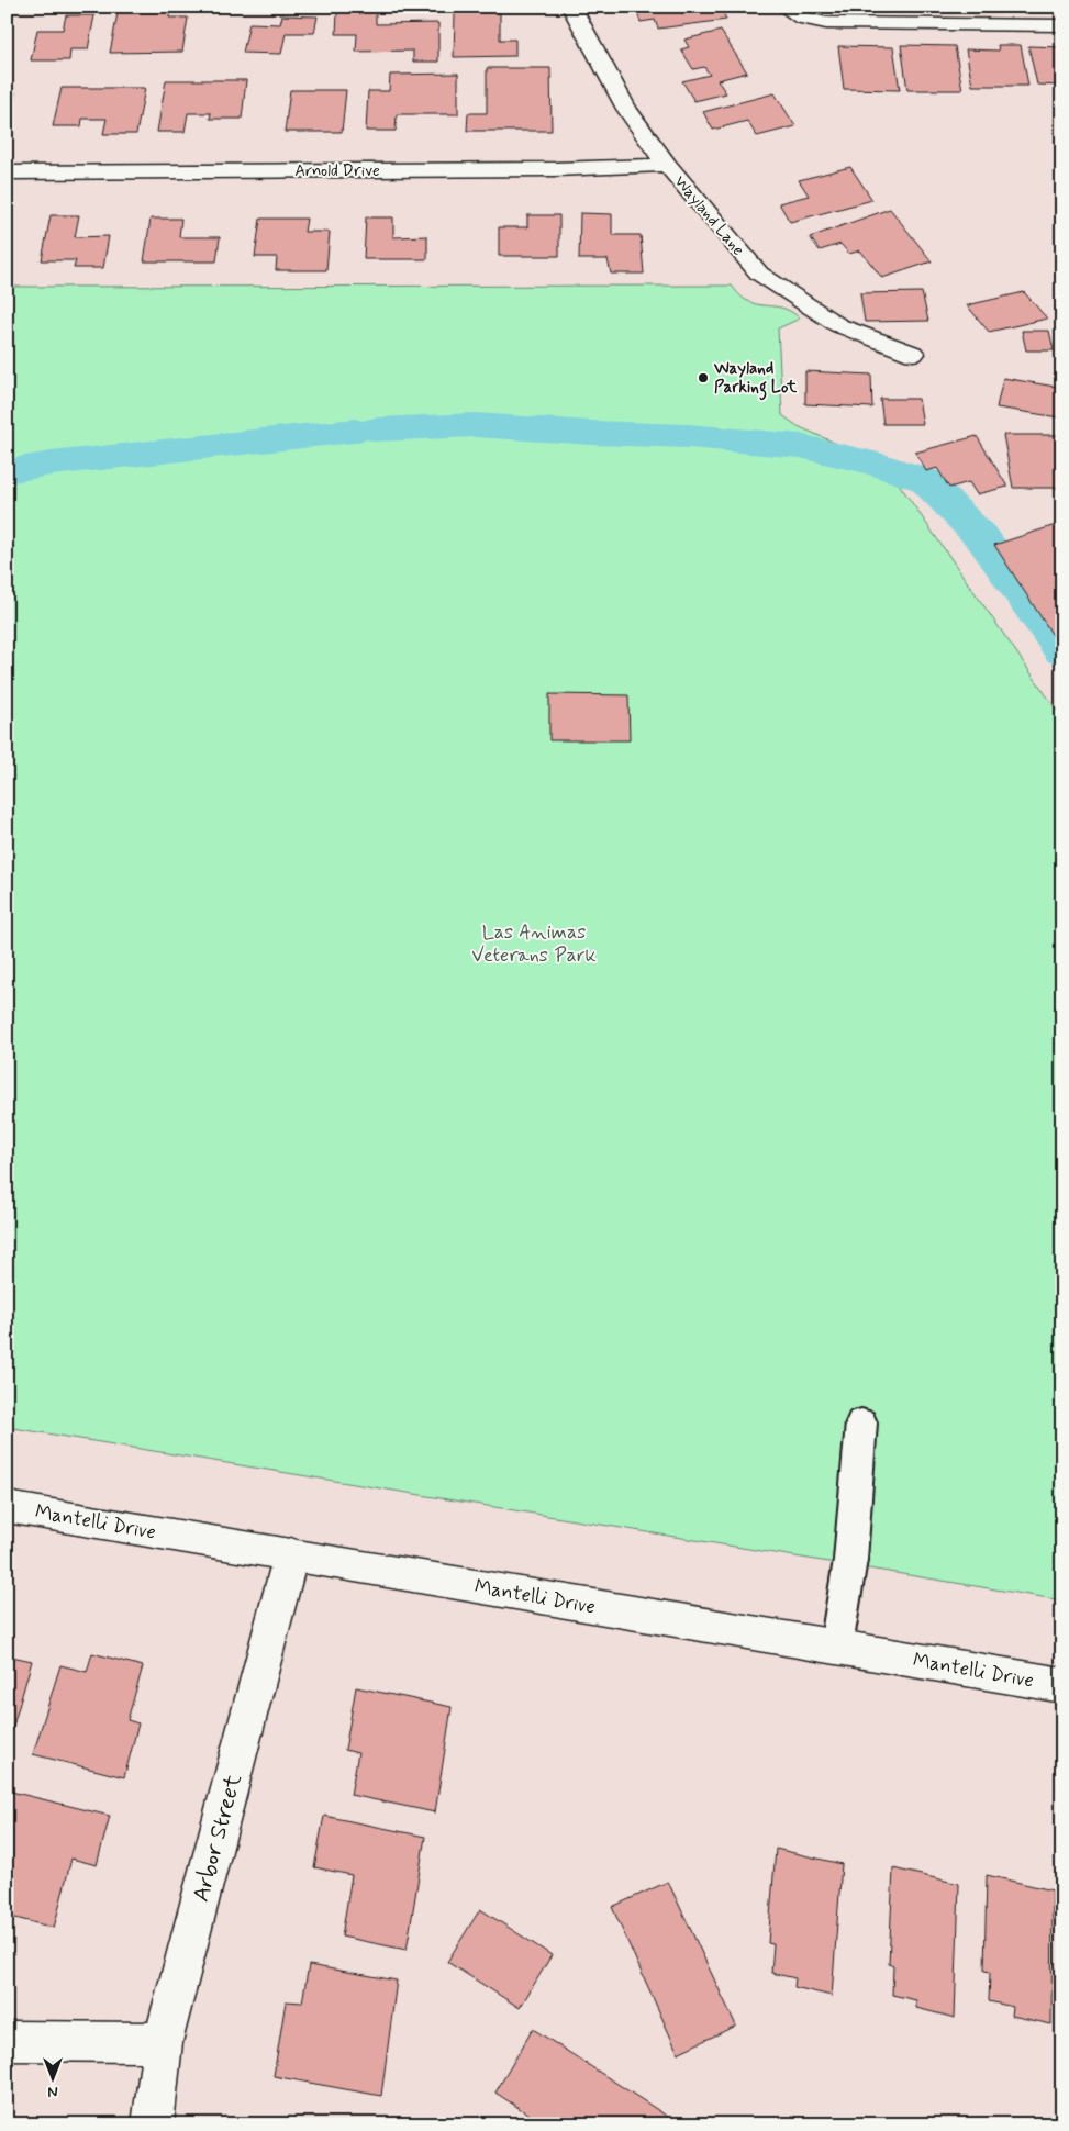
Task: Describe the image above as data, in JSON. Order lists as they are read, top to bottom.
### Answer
{
  "streets": {
    "street": [
      "Arnold Drive",
      "Wayland Lane",
      "Mantelli Drive",
      "Arbor Street"
    ]
  },
  "crossings": [
    ["Arnold Drive", "Wayland Lane"],
    ["Mantelli Drive", "Arbor Street"]
  ],
  "parks": ["Las Animas Veterans Park"],
  "places": ["Wayland Parking Lot"],
  "north": "bottom"
}
